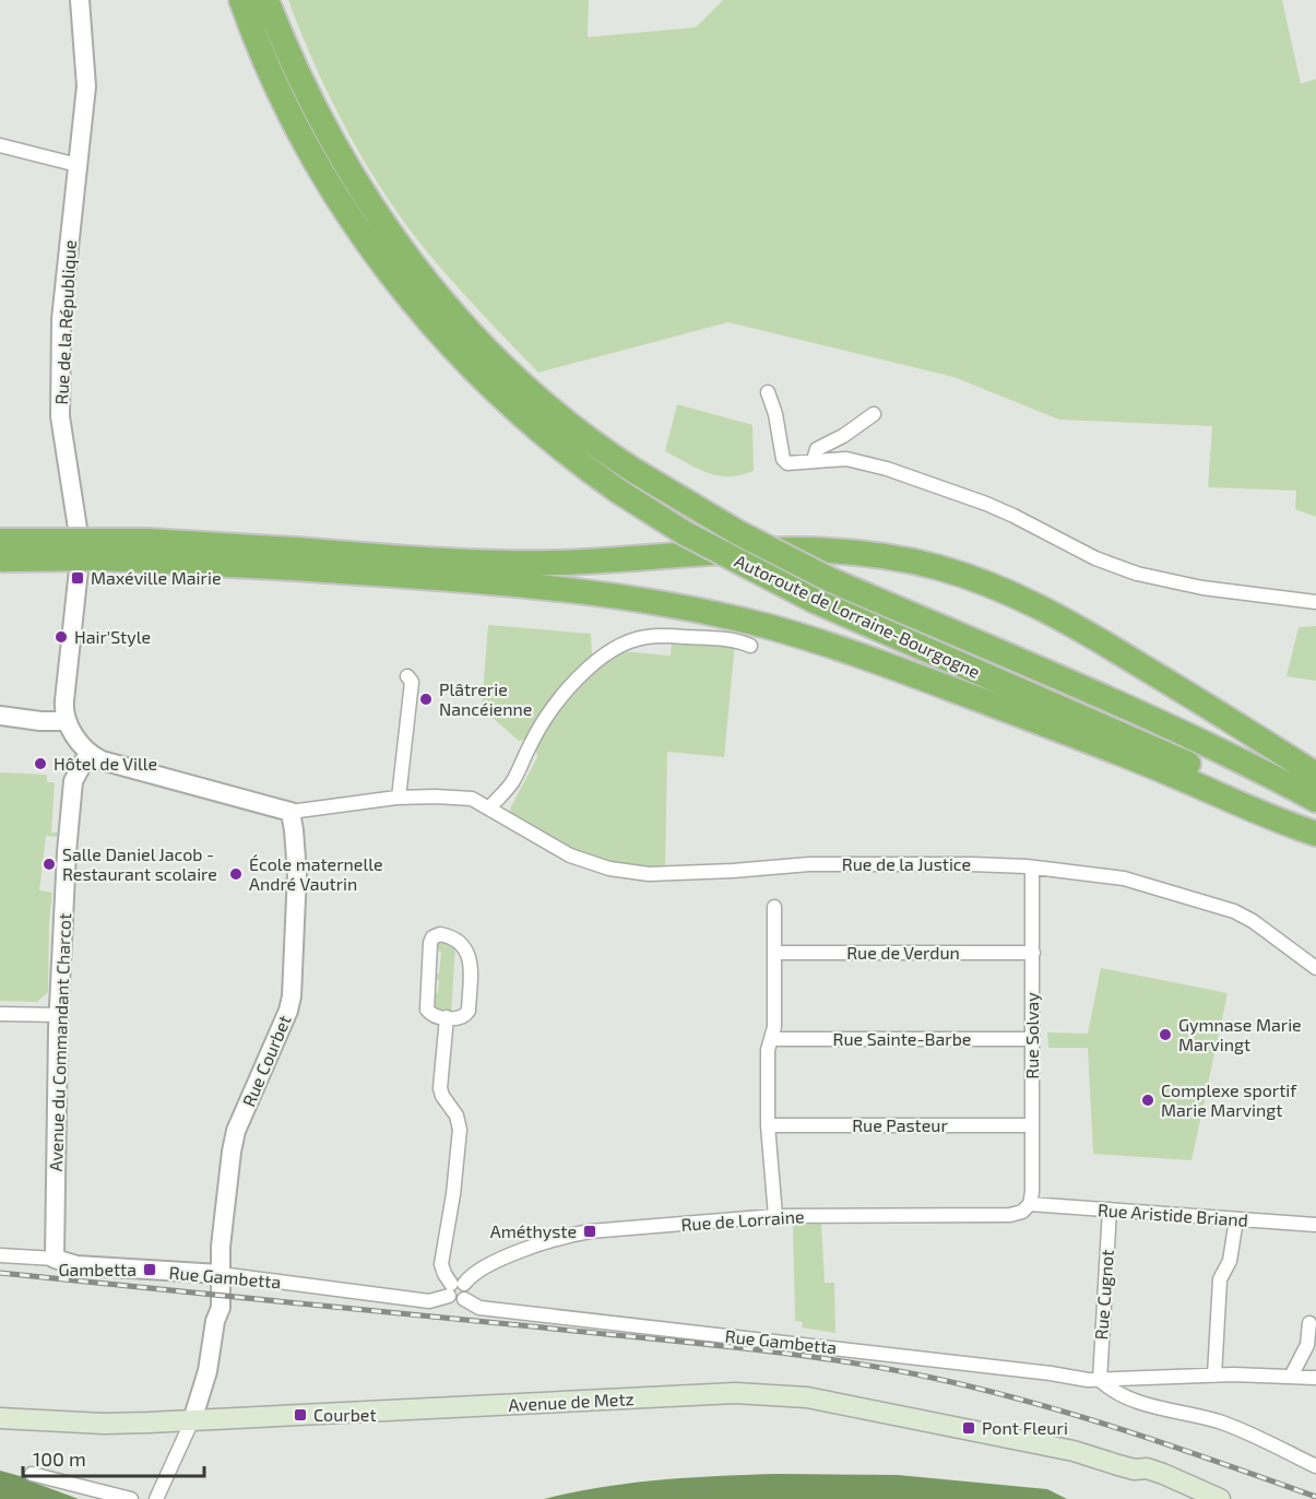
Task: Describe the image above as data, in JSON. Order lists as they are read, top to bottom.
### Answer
{
  "streets": {
    "highway": ["Autoroute de Lorraine-Bourgogne"],
    "main road": ["Avenue de Metz"],
    "street": [
      "Rue de la République",
      "Rue de la Justice",
      "Rue de Verdun",
      "Rue Solvay",
      "Rue Sainte-Barbe",
      "Avenue du Commandant Charcot",
      "Rue Courbet",
      "Rue Pasteur",
      "Rue Aristide Briand",
      "Rue de Lorraine",
      "Rue Gambetta",
      "Rue Cugnot"
    ]
  },
  "crossings": [
    ["Rue de la Justice", "Rue Solvay"],
    ["Rue de la Justice", "Rue Courbet"],
    ["Rue de Verdun", "Rue Solvay"],
    ["Rue Solvay", "Rue Sainte-Barbe"],
    ["Rue Solvay", "Rue Pasteur"],
    ["Rue Solvay", "Rue Aristide Briand"],
    ["Rue Solvay", "Rue de Lorraine"],
    ["Avenue du Commandant Charcot", "Rue Gambetta"],
    ["Rue Courbet", "Rue Gambetta"],
    ["Rue Courbet", "Avenue de Metz"],
    ["Rue Aristide Briand", "Rue de Lorraine"],
    ["Rue Aristide Briand", "Rue Cugnot"],
    ["Rue de Lorraine", "Rue Gambetta"],
    ["Rue Gambetta", "Rue Cugnot"]
  ],
  "places": {
    "transit": [
      "Maxéville Mairie",
      "Améthyste",
      "Gambetta",
      "Courbet",
      "Pont Fleuri"
    ],
    "other": [
      "Hair'Style",
      "Plâtrerie Nancéienne",
      "Hôtel de Ville",
      "Salle Daniel Jacob - Restaurant scolaire",
      "École maternelle André Vautrin",
      "Gymnase Marie Marvingt",
      "Complexe sportif Marie Marvingt"
    ]
  },
  "scale_bar": "100 m"
}
